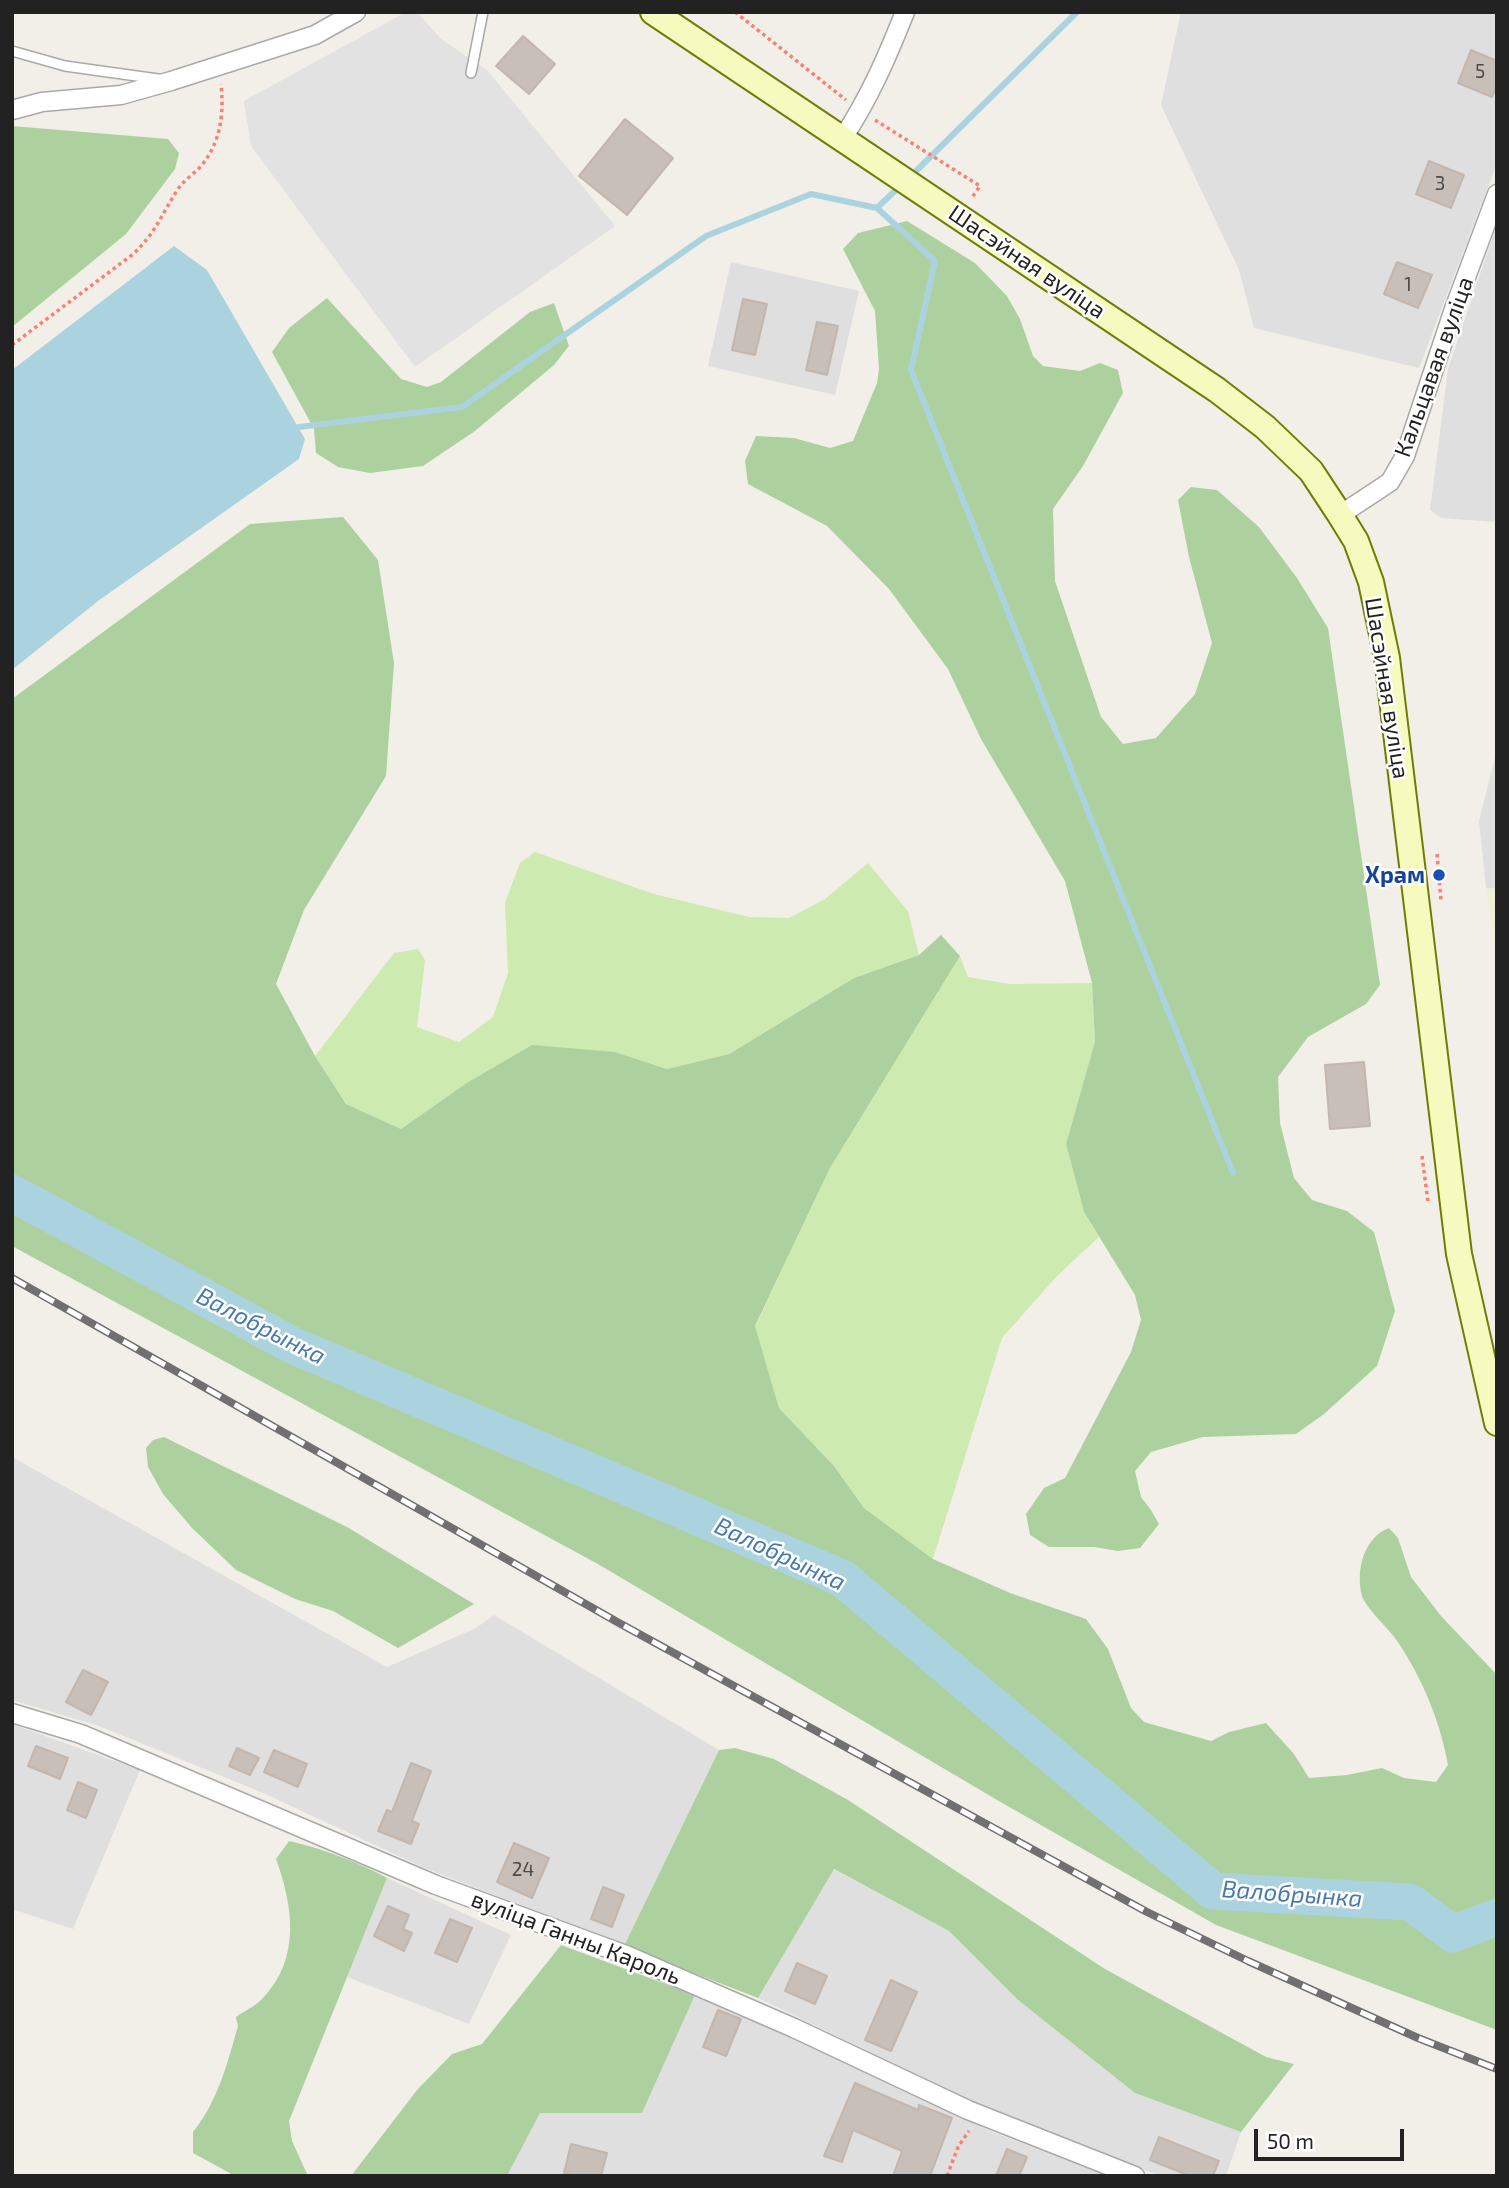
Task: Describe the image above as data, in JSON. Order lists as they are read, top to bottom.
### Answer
{
  "streets": {
    "main road": ["Шасэйная вуліца"],
    "street": ["Кальцавая вуліца", "вуліца Ганны Кароль"]
  },
  "crossings": [
    ["Шасэйная вуліца", "Кальцавая вуліца"]
  ],
  "water": ["Валобрынка"],
  "places": ["Храм"],
  "house_numbers": [
    "5",
    "3",
    "1",
    "24"
  ],
  "scale_bar": "50 m"
}
